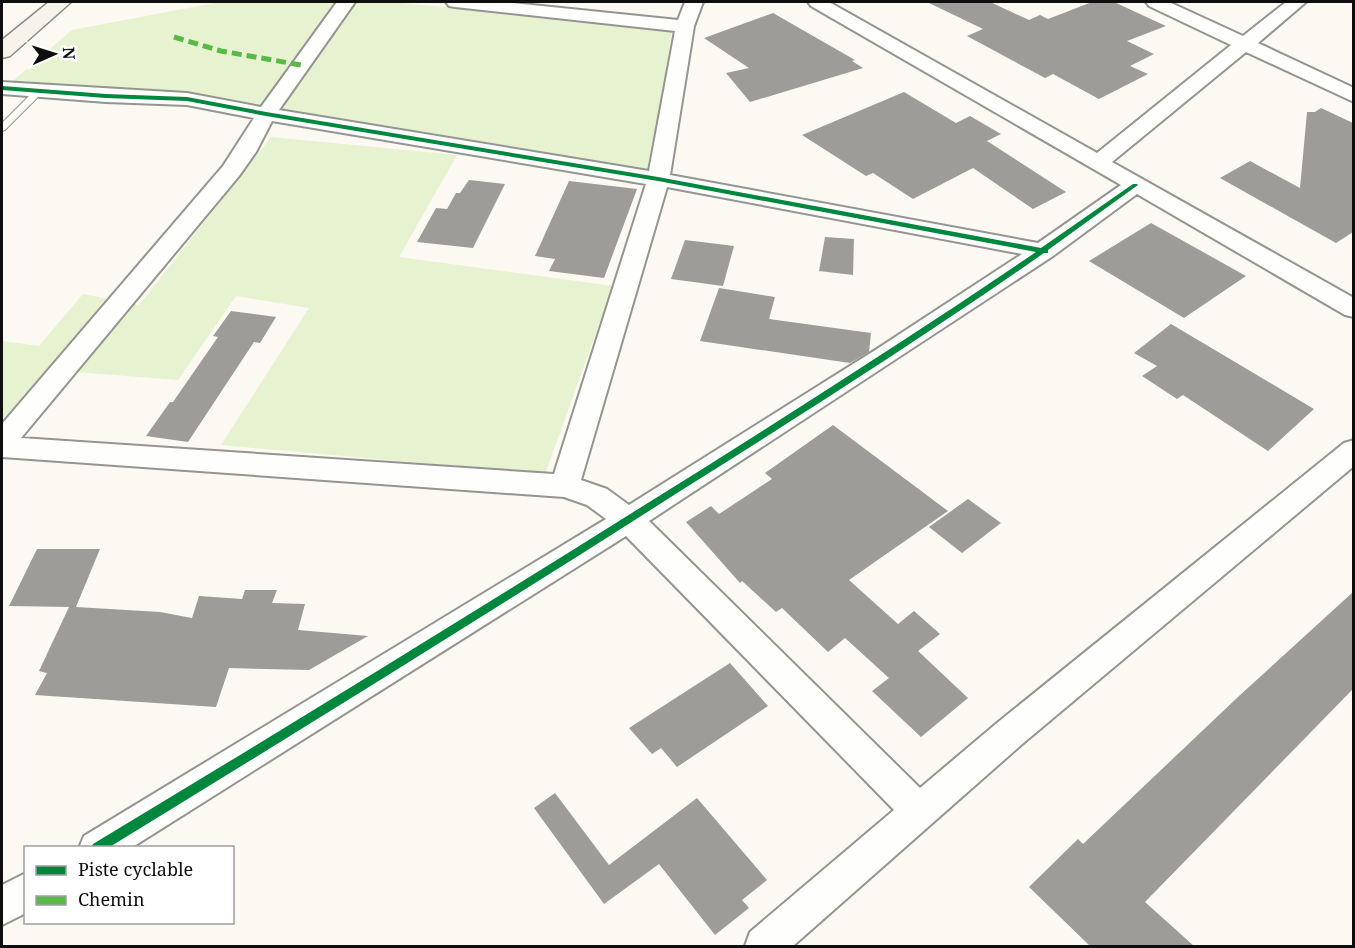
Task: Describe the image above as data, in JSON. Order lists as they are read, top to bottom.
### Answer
{
  "legend": ["Piste cyclable", "Chemin"],
  "north": "right"
}
